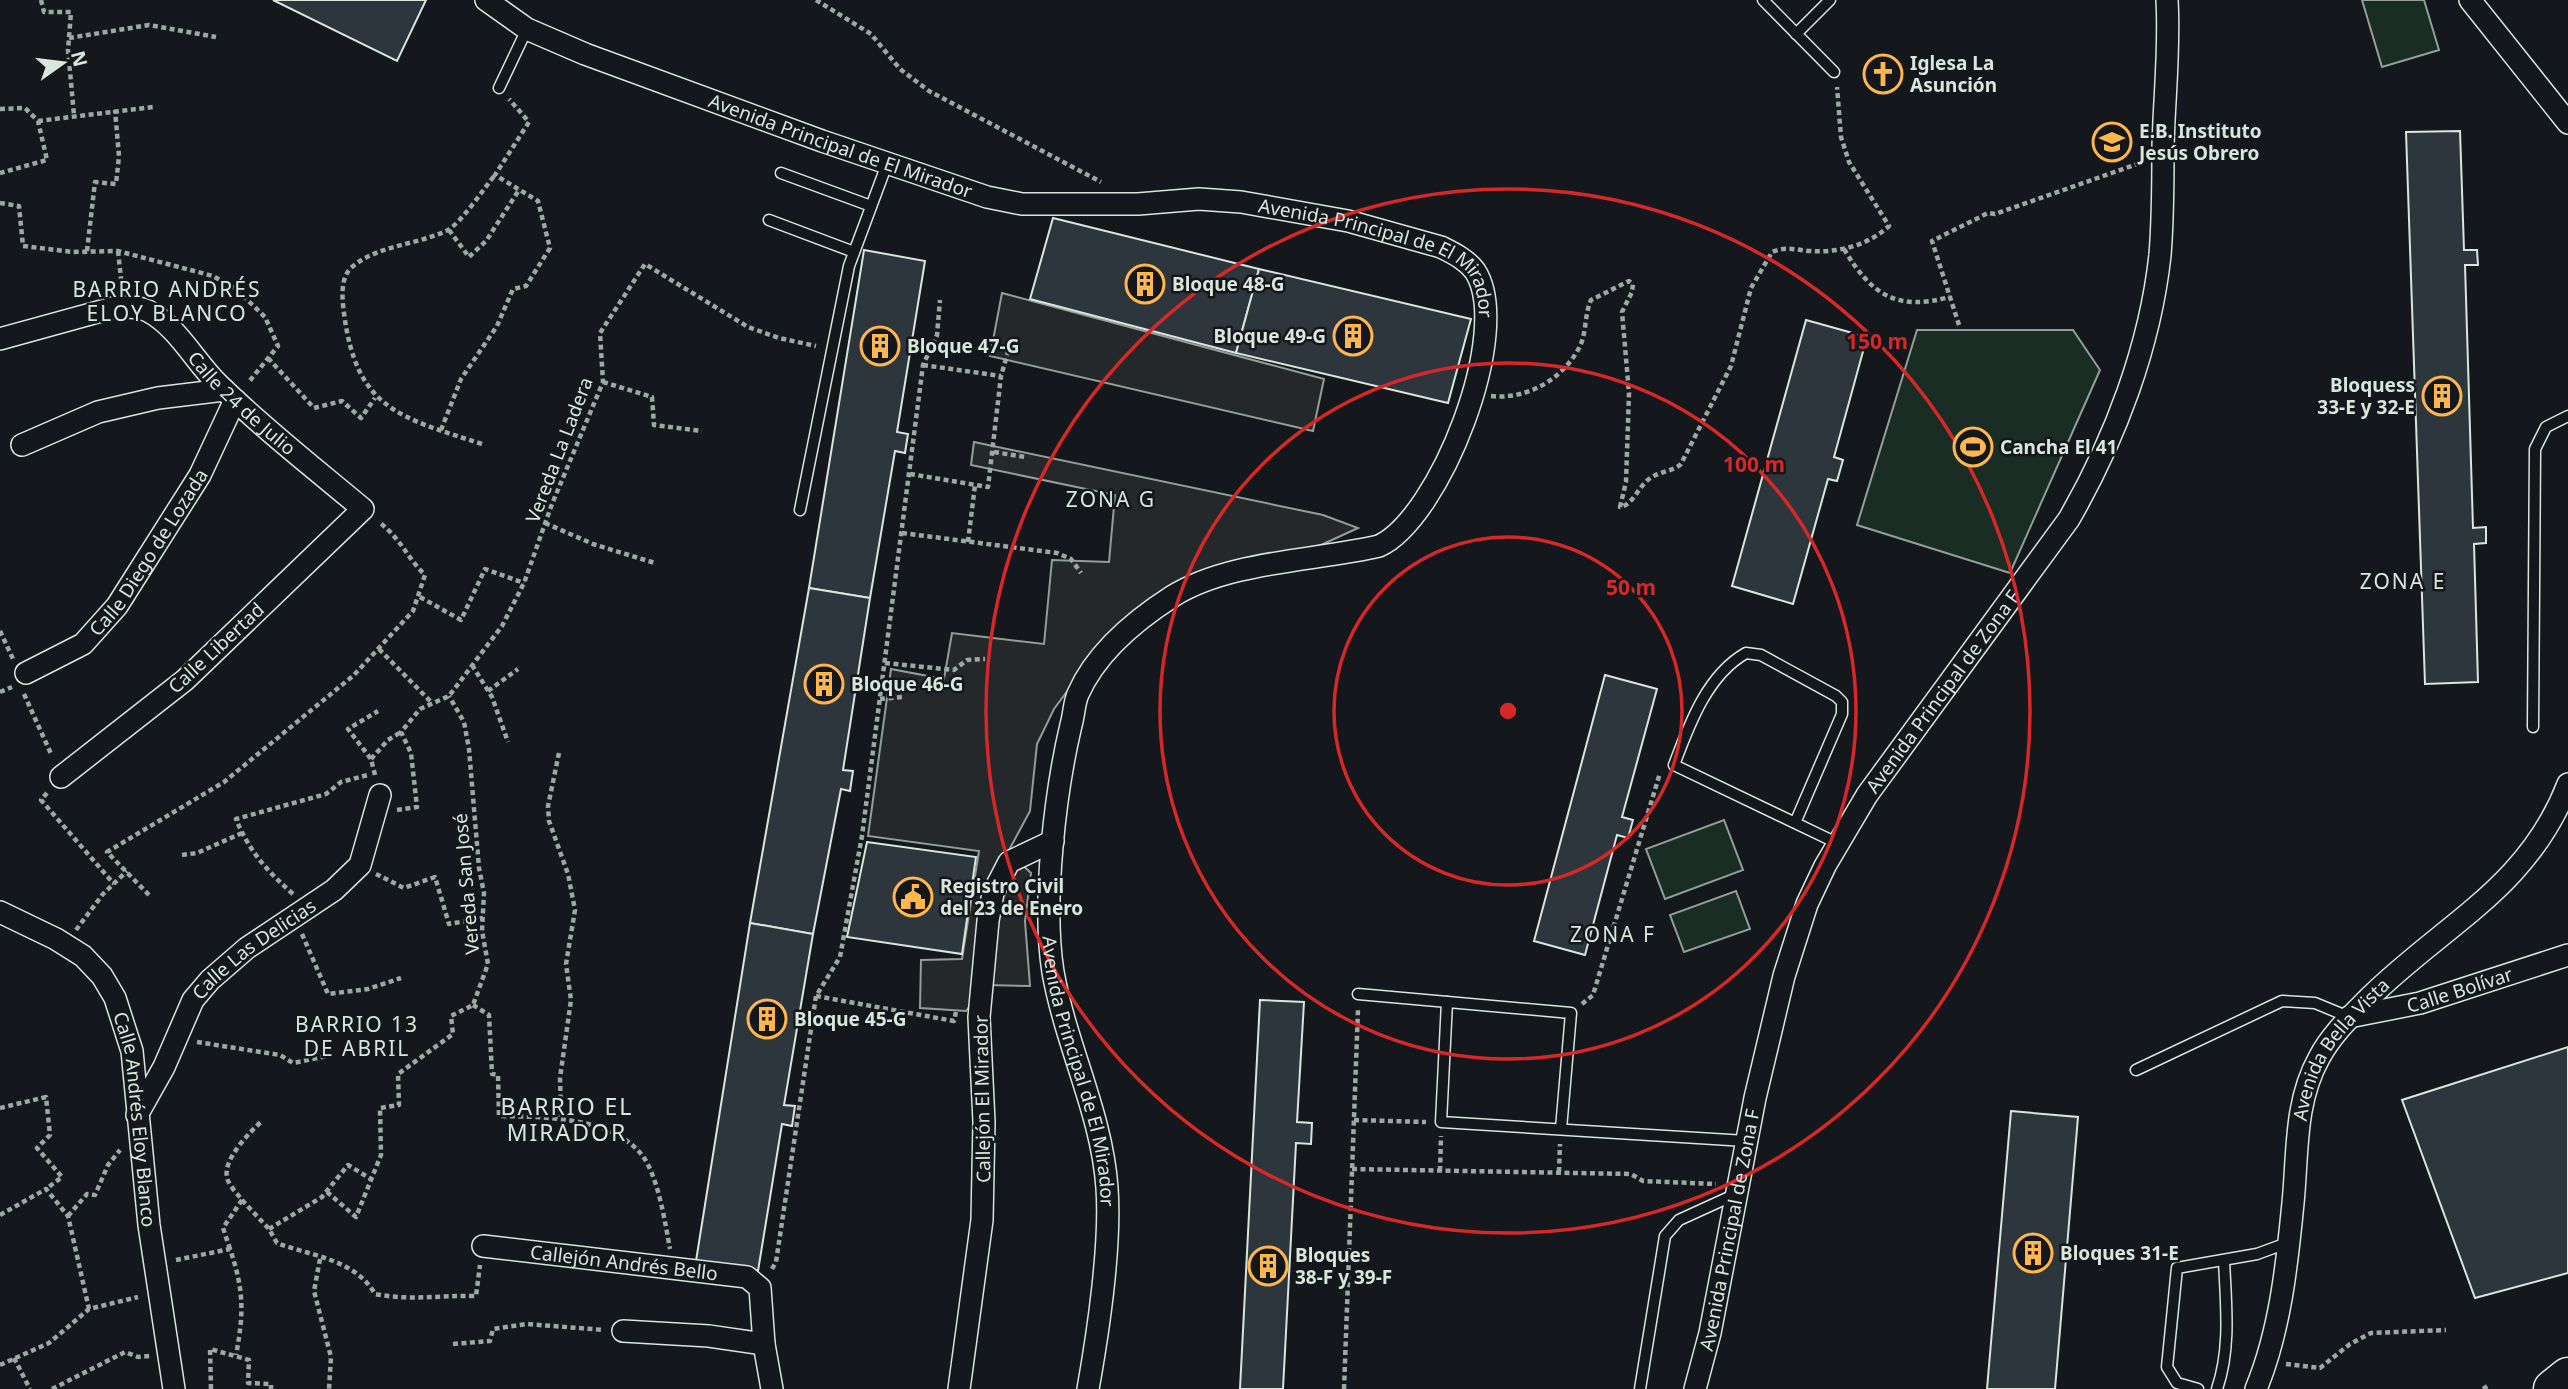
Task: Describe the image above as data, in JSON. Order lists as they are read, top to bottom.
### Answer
{
  "streets": {
    "street": [
      "Avenida Principal de El Mirador",
      "Calle 24 de Julio",
      "Calle Diego de Lozada",
      "Calle Libertad",
      "Avenida Principal de Zona F",
      "Calle Las Delicias",
      "Calle Bolívar",
      "Avenida Bella Vista",
      "Callejón El Mirador",
      "Calle Andrés Eloy Blanco",
      "Callejón Andrés Bello"
    ],
    "path": ["Vereda La Ladera", "Vereda San José"]
  },
  "crossings": [
    ["Avenida Principal de El Mirador", "Callejón El Mirador"],
    ["Calle 24 de Julio", "Calle Diego de Lozada"],
    ["Calle 24 de Julio", "Calle Libertad"],
    ["Vereda La Ladera", "Vereda San José"],
    ["Calle Las Delicias", "Calle Andrés Eloy Blanco"],
    ["Calle Bolívar", "Avenida Bella Vista"]
  ],
  "districts": [
    "BARRIO ANDRÉS ELOY BLANCO",
    "ZONA G",
    "ZONA E",
    "ZONA F",
    "BARRIO 13 DE ABRIL",
    "BARRIO EL MIRADOR"
  ],
  "places": {
    "church": ["Iglesa La Asunción"],
    "school or university": ["E.B. Instituto Jesús Obrero"],
    "building": [
      "Bloque 48-G",
      "Bloque 49-G",
      "Bloque 47-G",
      "Bloquess 33-E y 32-E",
      "Bloque 46-G",
      "Bloque 45-G",
      "Bloques 31-E",
      "Bloques 38-F y 39-F"
    ],
    "sports": ["Cancha El 41"],
    "public building": ["Registro Civil del 23 de Enero"]
  },
  "north": "right",
  "rings": ["150 m", "100 m", "50 m"]
}
